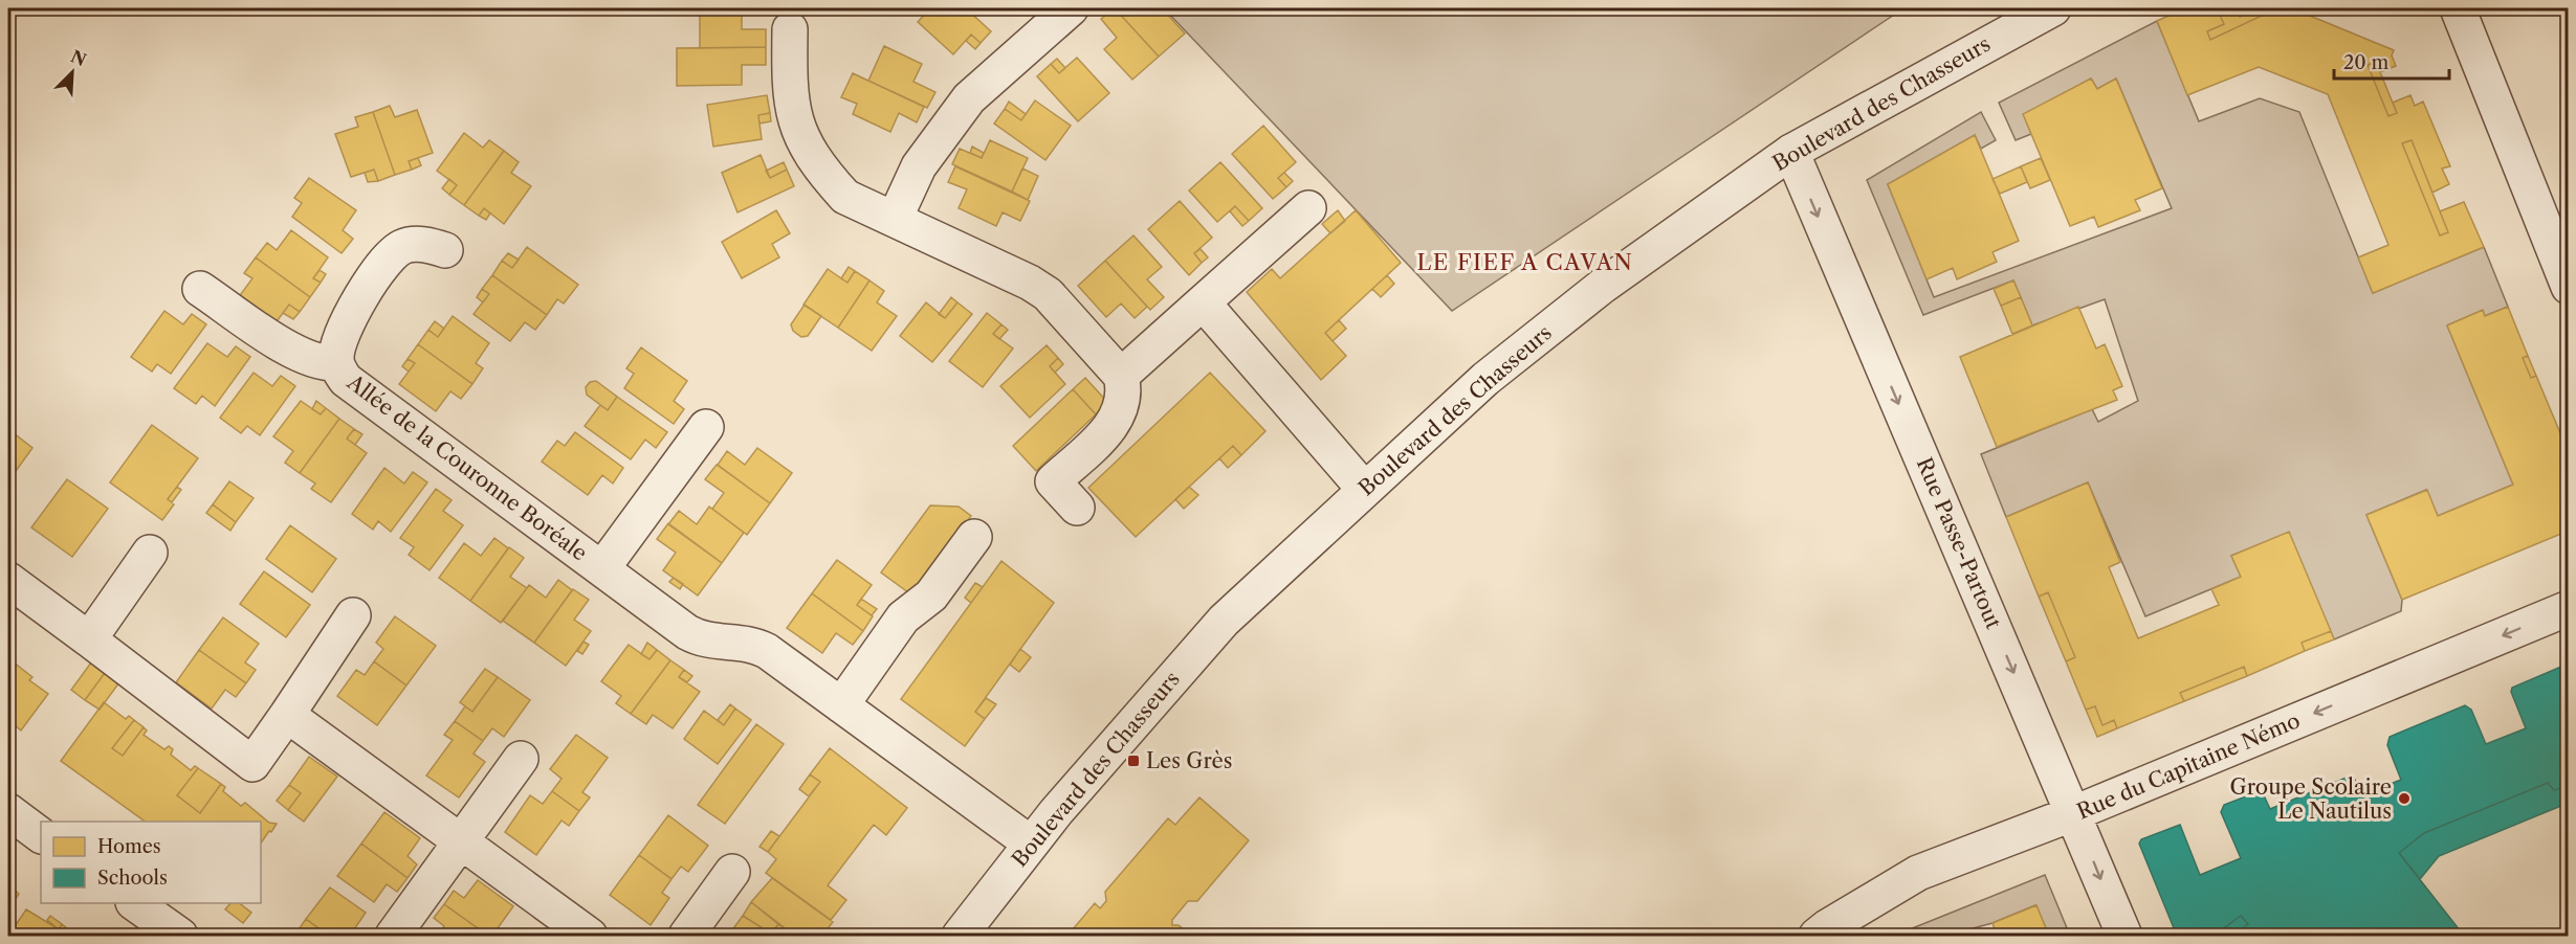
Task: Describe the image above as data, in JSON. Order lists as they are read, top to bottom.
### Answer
{
  "streets": {
    "street": [
      "Boulevard des Chasseurs",
      "Allée de la Couronne Boréale",
      "Rue Passe-Partout",
      "Rue du Capitaine Némo"
    ]
  },
  "crossings": [
    ["Boulevard des Chasseurs", "Allée de la Couronne Boréale"],
    ["Boulevard des Chasseurs", "Rue Passe-Partout"],
    ["Rue Passe-Partout", "Rue du Capitaine Némo"]
  ],
  "one_way": ["Rue Passe-Partout", "Rue du Capitaine Némo"],
  "districts": ["LE FIEF A CAVAN"],
  "places": {
    "transit": ["Les Grès"],
    "other": ["Groupe Scolaire Le Nautilus"]
  },
  "legend": ["Homes", "Schools"],
  "scale_bar": "20 m",
  "north": "top right"
}
